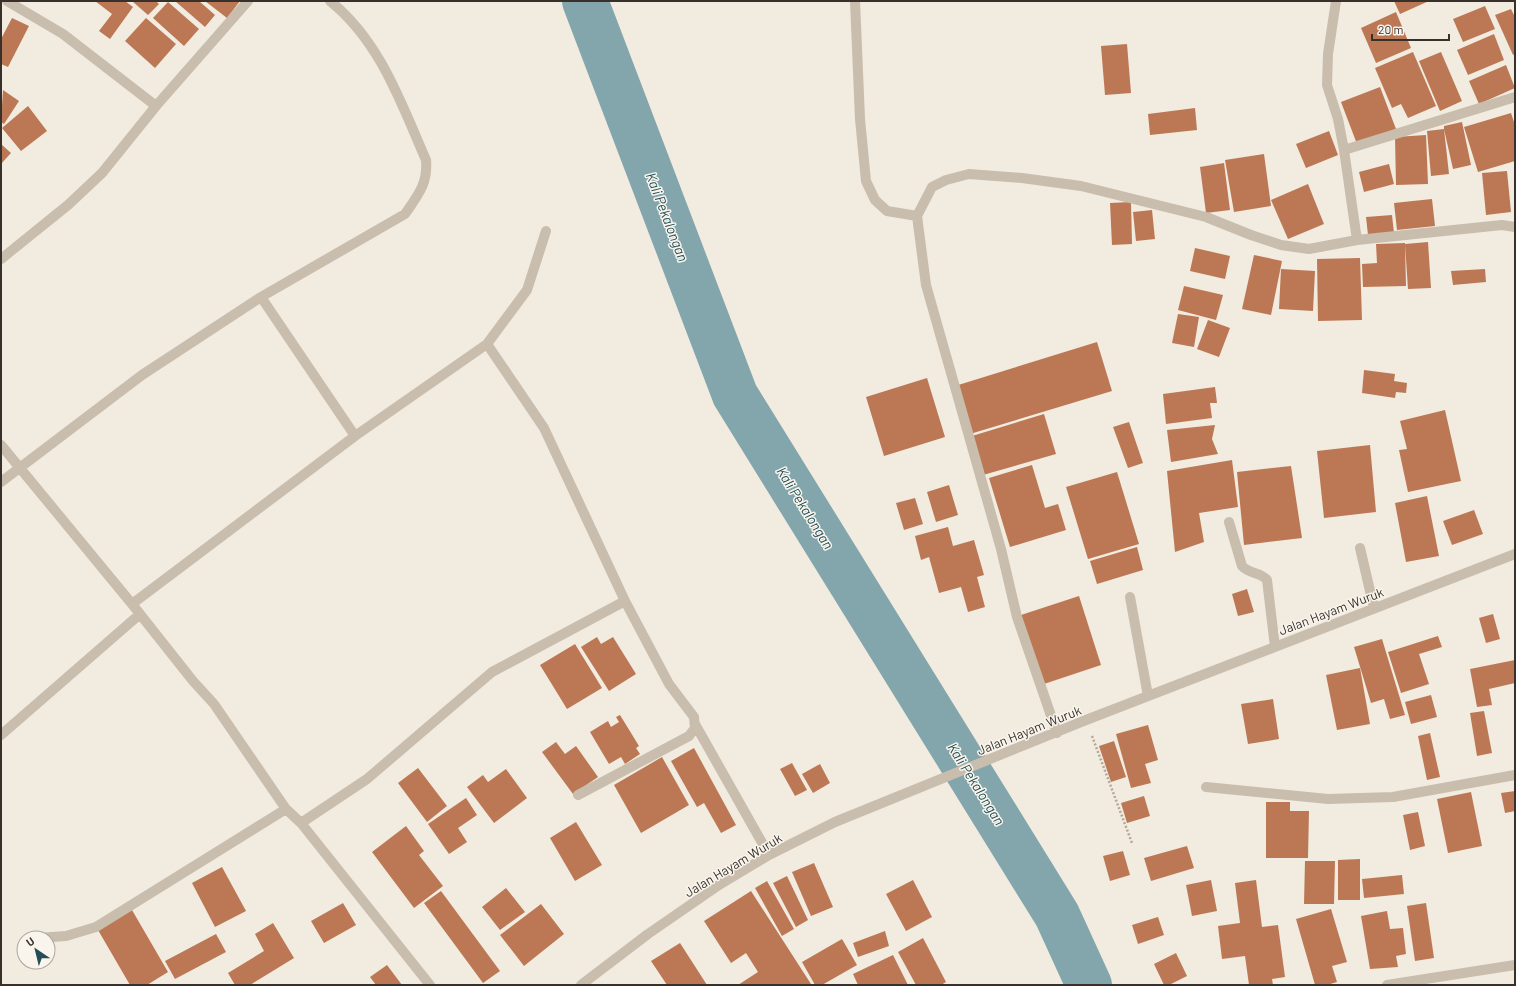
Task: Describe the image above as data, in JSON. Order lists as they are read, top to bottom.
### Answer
{
  "streets": {
    "street": ["Jalan Hayam Wuruk"]
  },
  "water": ["Kali Pekalongan"],
  "scale_bar": "20 m",
  "north": "top left"
}
